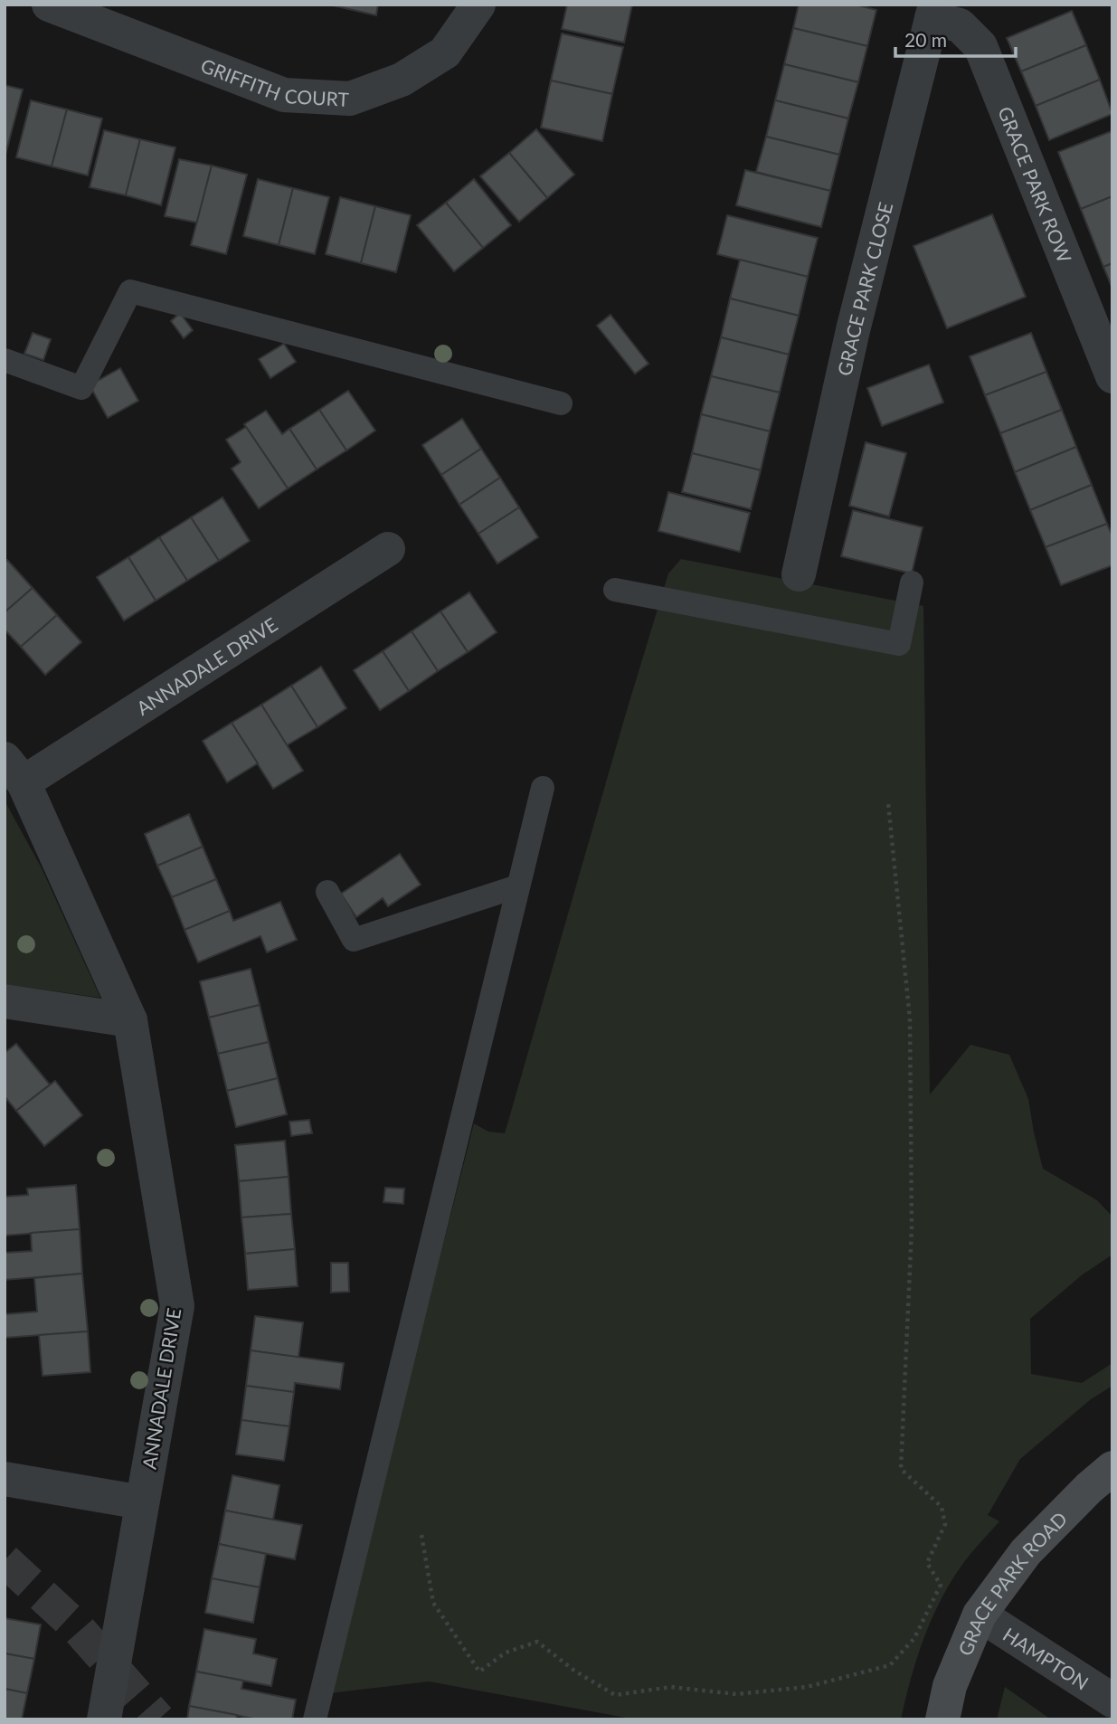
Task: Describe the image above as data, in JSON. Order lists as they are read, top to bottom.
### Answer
{
  "streets": {
    "street": [
      "GRIFFITH COURT",
      "GRACE PARK ROW",
      "GRACE PARK CLOSE",
      "ANNADALE DRIVE",
      "GRACE PARK ROAD",
      "HAMPTON"
    ]
  },
  "crossings": [
    ["GRACE PARK ROW", "GRACE PARK CLOSE"],
    ["GRACE PARK ROAD", "HAMPTON"]
  ],
  "scale_bar": "20 m"
}
